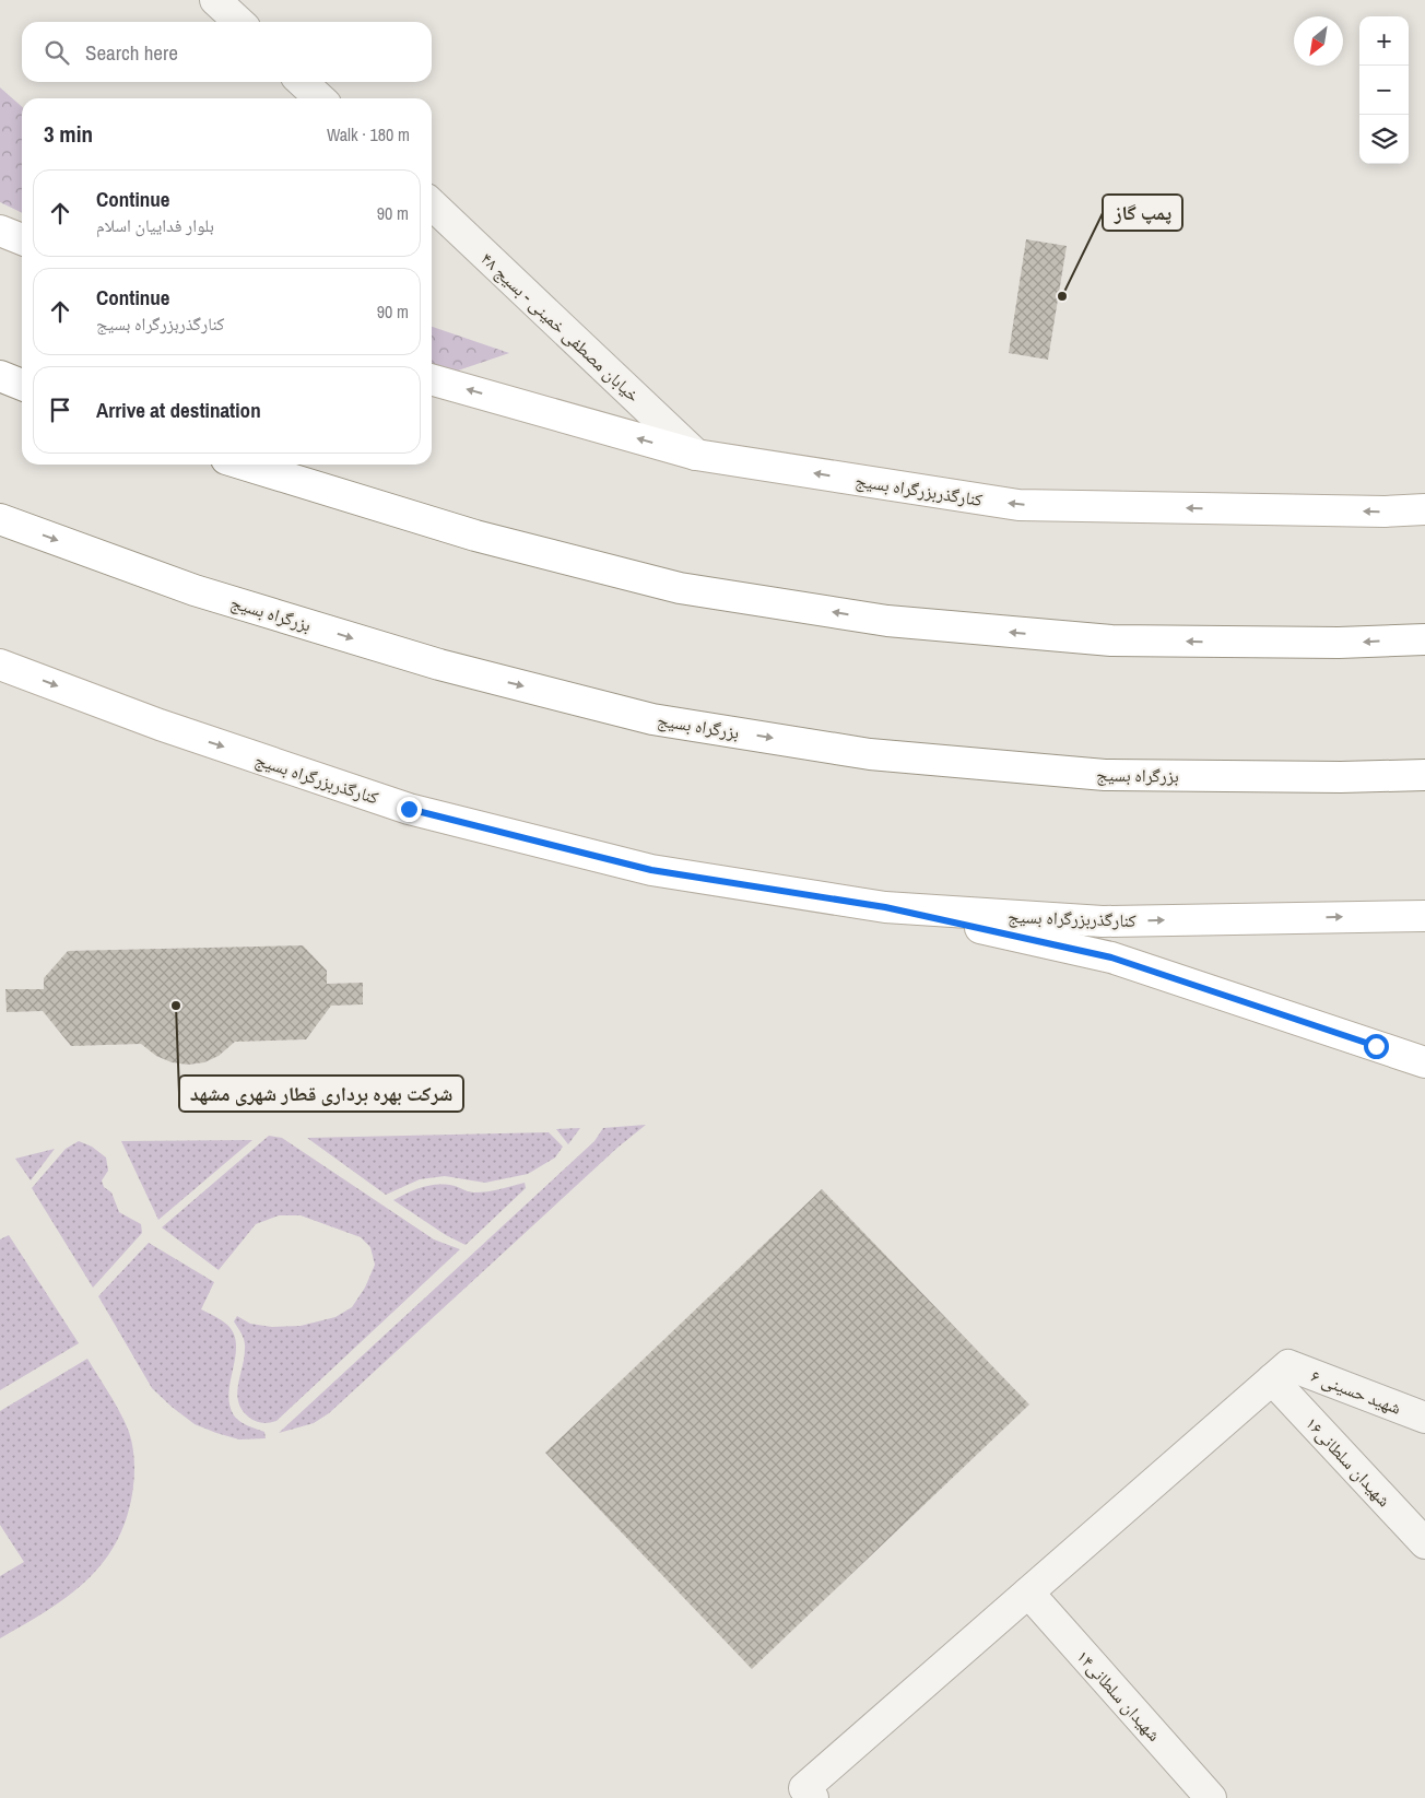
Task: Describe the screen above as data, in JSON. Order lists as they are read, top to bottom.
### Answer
{
  "streets": {
    "main road": ["کنارگذربزرگراه بسیج", "بزرگراه بسیج"],
    "street": [
      "خیابان مصطفی خمینی - بسیج ۴۸",
      "شهید حسینی ۶",
      "شهیدان سلطانی۱۶",
      "شهیدان سلطانی۱۴"
    ]
  },
  "crossings": [
    ["خیابان مصطفی خمینی - بسیج ۴۸", "کنارگذربزرگراه بسیج"],
    ["شهید حسینی ۶", "شهیدان سلطانی۱۶"]
  ],
  "places": ["پمپ گاز", "شرکت بهره برداری قطار شهری مشهد"],
  "north": "bottom left",
  "page": {
    "map_buttons": ["+", "−"],
    "search": "Search here",
    "heading": ["3 min", "Walk · 180 m"],
    "list": [
      ["Continue", "بلوار فداییان اسلام", "90 m"],
      ["Continue", "کنارگذربزرگراه بسیج", "90 m"],
      "Arrive at destination"
    ]
  }
}
